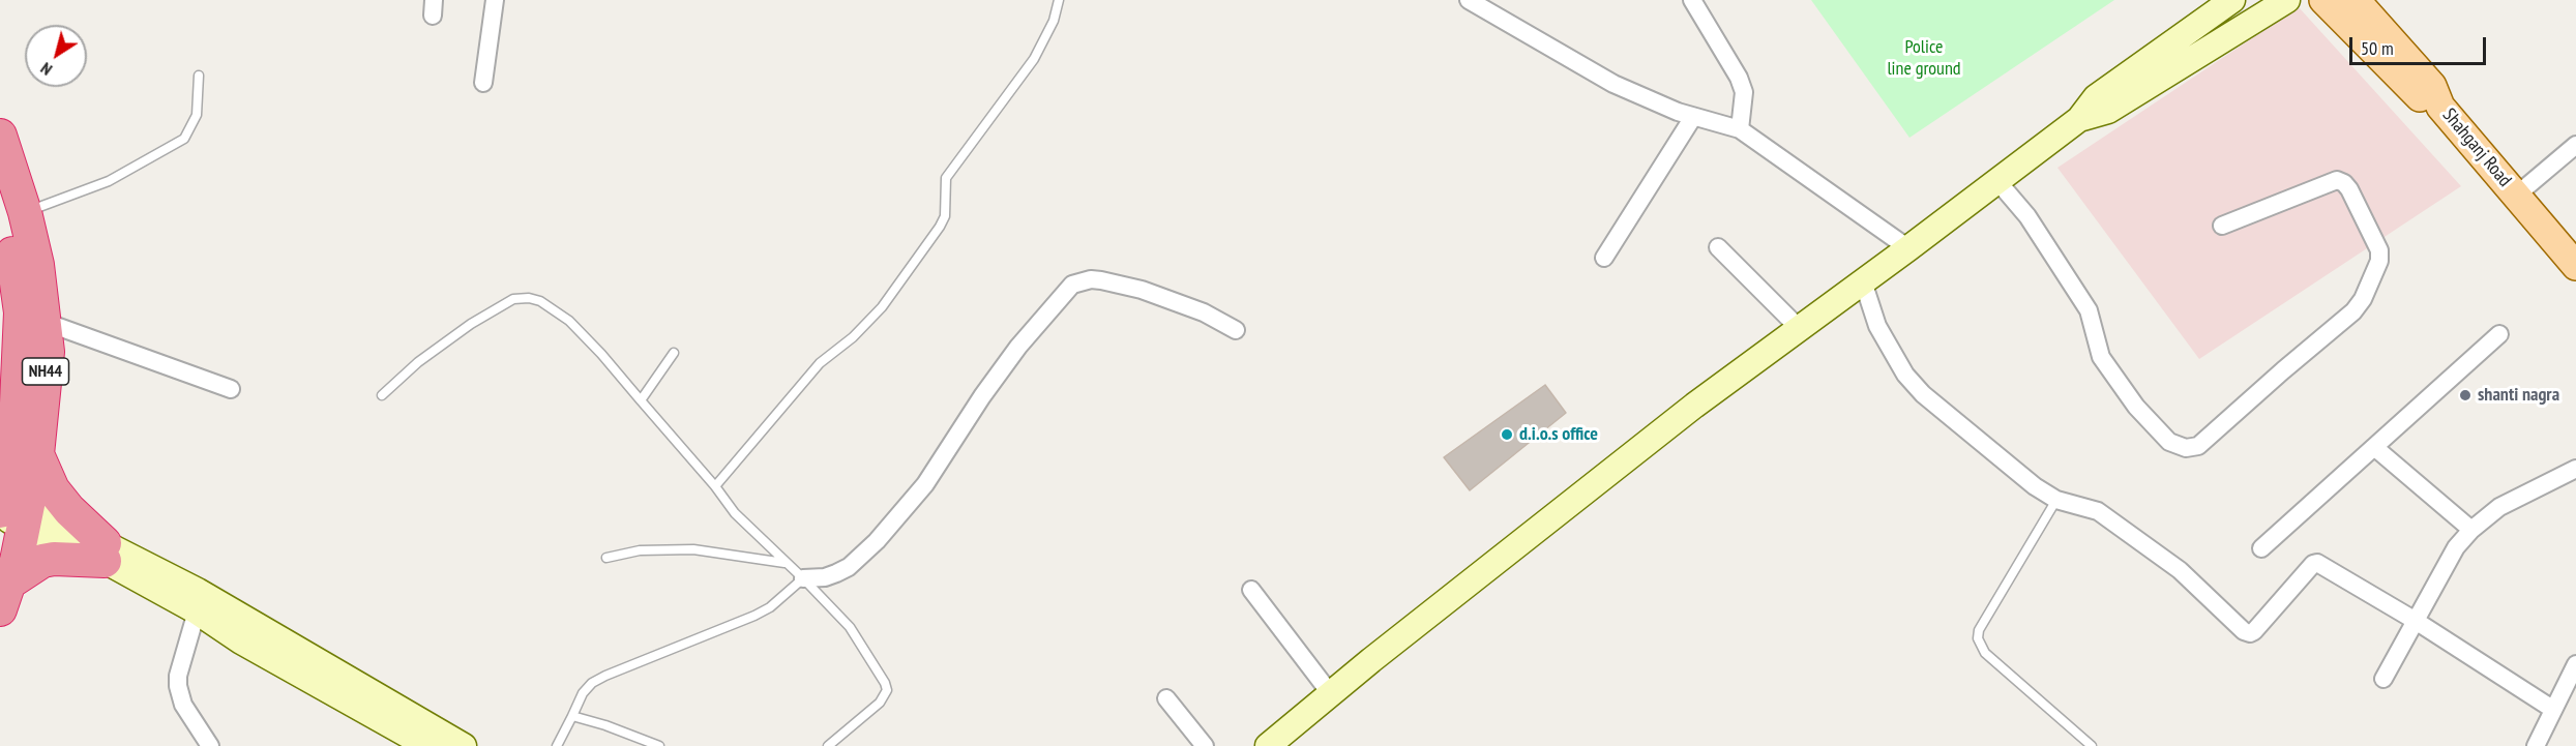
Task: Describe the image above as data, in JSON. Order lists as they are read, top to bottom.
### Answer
{
  "streets": {
    "highway": ["NH44"],
    "main road": ["Shahganj Road"]
  },
  "parks": ["Police line ground"],
  "places": ["shanti nagra", "d.i.o.s office"],
  "scale_bar": "50 m",
  "north": "bottom left"
}
